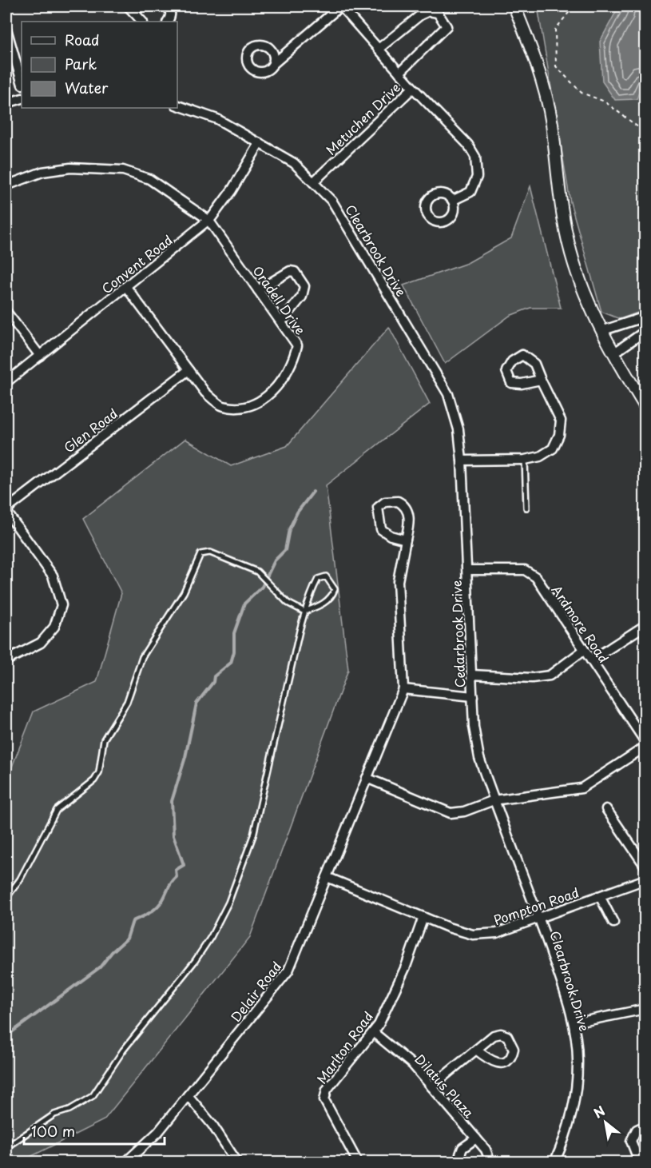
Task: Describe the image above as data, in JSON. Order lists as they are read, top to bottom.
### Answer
{
  "streets": {
    "street": [
      "Metuchen Drive",
      "Clearbrook Drive",
      "Convent Road",
      "Oradell Drive",
      "Glen Road",
      "Ardmore Road",
      "Cedarbrook Drive",
      "Pompton Road",
      "Delair Road",
      "Marlton Road",
      "Dilatus Plaza"
    ]
  },
  "crossings": [
    ["Metuchen Drive", "Clearbrook Drive"],
    ["Clearbrook Drive", "Convent Road"],
    ["Clearbrook Drive", "Cedarbrook Drive"],
    ["Clearbrook Drive", "Pompton Road"],
    ["Convent Road", "Oradell Drive"],
    ["Oradell Drive", "Glen Road"],
    ["Ardmore Road", "Cedarbrook Drive"],
    ["Cedarbrook Drive", "Pompton Road"],
    ["Pompton Road", "Delair Road"],
    ["Pompton Road", "Marlton Road"],
    ["Marlton Road", "Dilatus Plaza"]
  ],
  "legend": ["Road", "Park", "Water"],
  "scale_bar": "100 m",
  "north": "top left"
}
